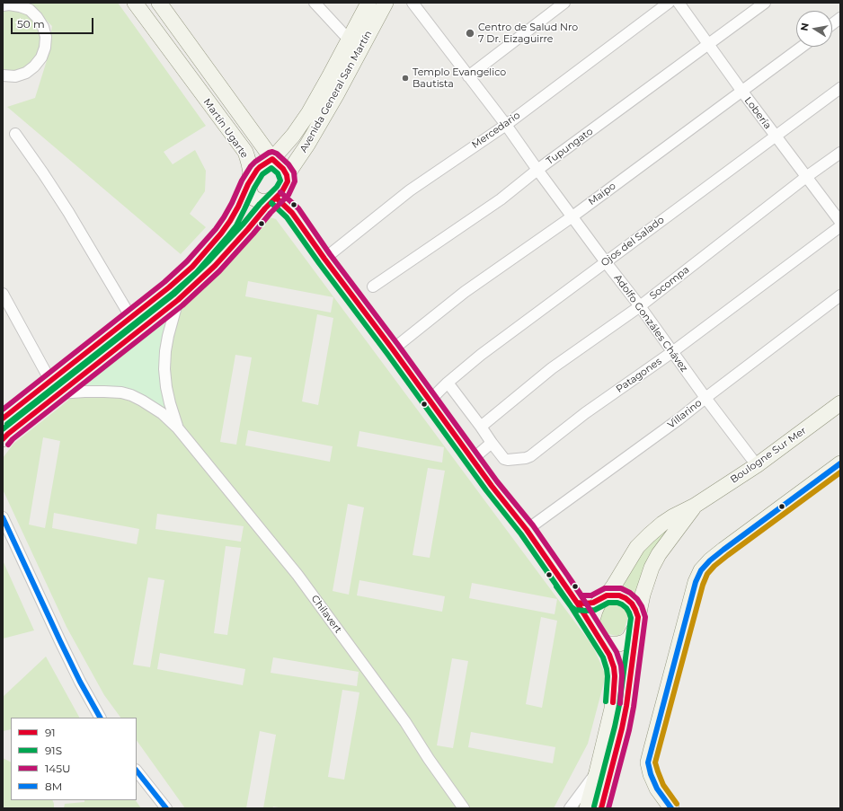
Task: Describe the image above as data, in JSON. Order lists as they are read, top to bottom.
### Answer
{
  "streets": {
    "street": [
      "Avenida General San Martín",
      "Lobería",
      "Martín Ugarte",
      "Mercedario",
      "Tupungato",
      "Maipo",
      "Ojos del Salado",
      "Socompa",
      "Adolfo Gonzáles Chávez",
      "Patagones",
      "Villarino",
      "Boulogne Sur Mer",
      "Chilavert"
    ]
  },
  "crossings": [
    ["Avenida General San Martín", "Martín Ugarte"],
    ["Avenida General San Martín", "Chilavert"],
    ["Lobería", "Tupungato"],
    ["Lobería", "Maipo"],
    ["Lobería", "Ojos del Salado"],
    ["Lobería", "Socompa"],
    ["Mercedario", "Adolfo Gonzáles Chávez"],
    ["Tupungato", "Adolfo Gonzáles Chávez"],
    ["Maipo", "Adolfo Gonzáles Chávez"],
    ["Ojos del Salado", "Adolfo Gonzáles Chávez"],
    ["Socompa", "Adolfo Gonzáles Chávez"],
    ["Adolfo Gonzáles Chávez", "Patagones"],
    ["Adolfo Gonzáles Chávez", "Villarino"],
    ["Adolfo Gonzáles Chávez", "Boulogne Sur Mer"]
  ],
  "places": ["Centro de Salud Nro 7 Dr. Eizaguirre", "Templo Evangelico Bautista"],
  "lines": [
    "transit line 145U",
    "transit line 91",
    "transit line 91S",
    "transit line 8M"
  ],
  "legend": [
    "91",
    "91S",
    "145U",
    "8M"
  ],
  "scale_bar": "50 m",
  "north": "left"
}
